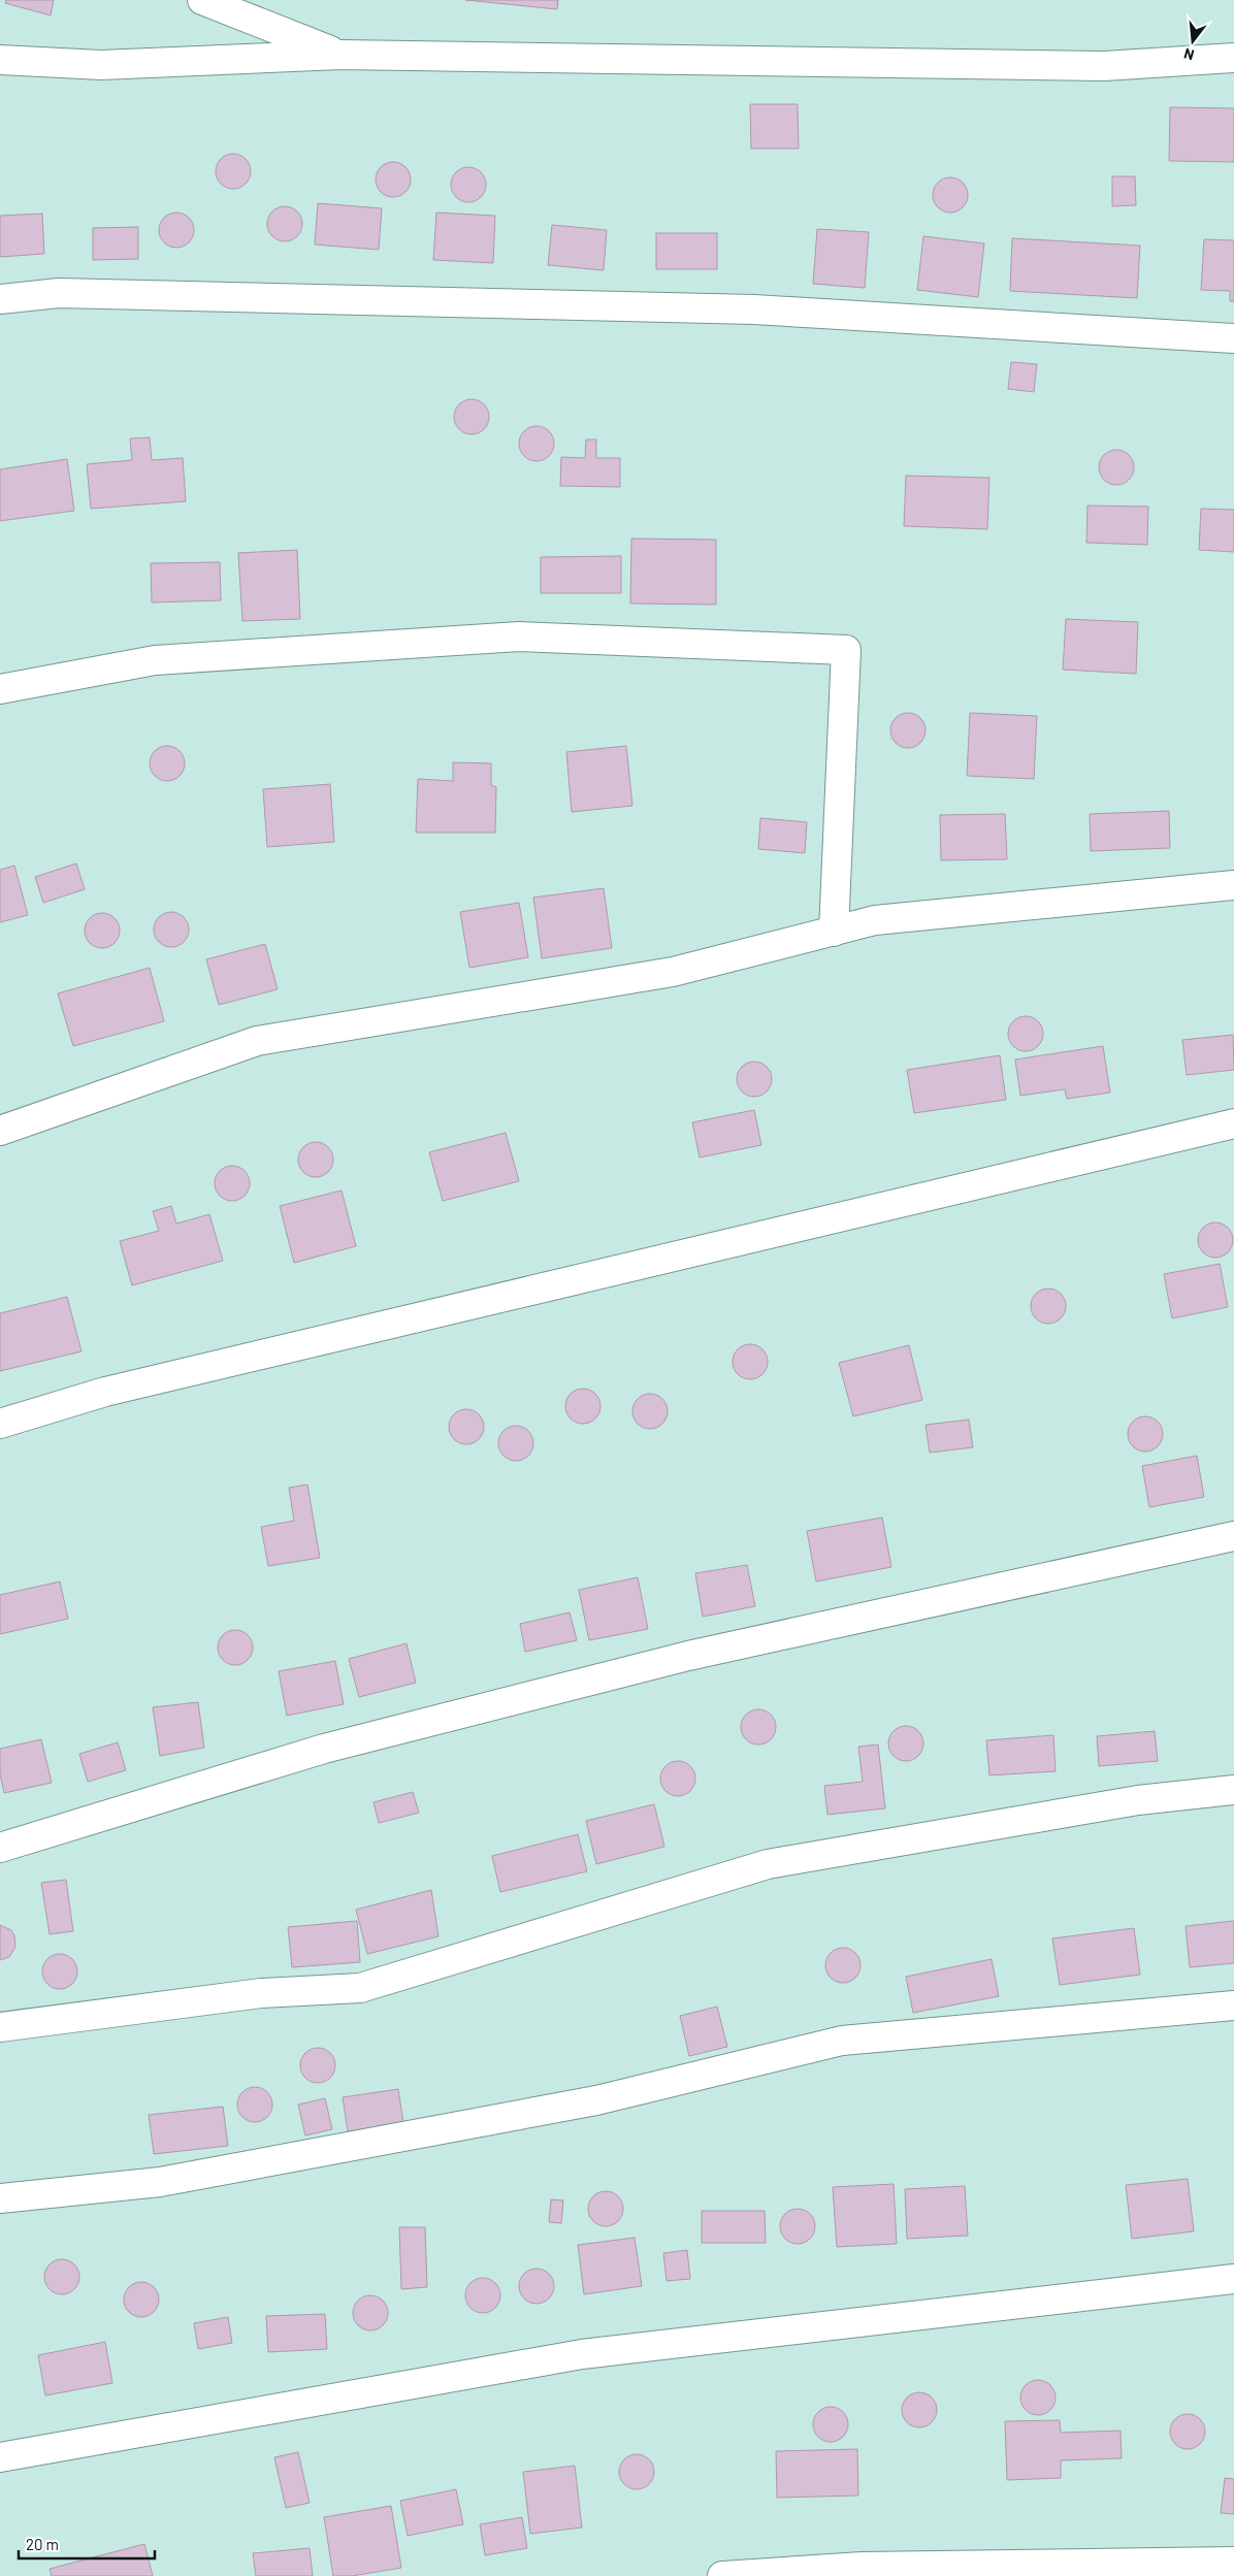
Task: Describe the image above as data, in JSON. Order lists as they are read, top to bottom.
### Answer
{
  "scale_bar": "20 m",
  "north": "bottom"
}
